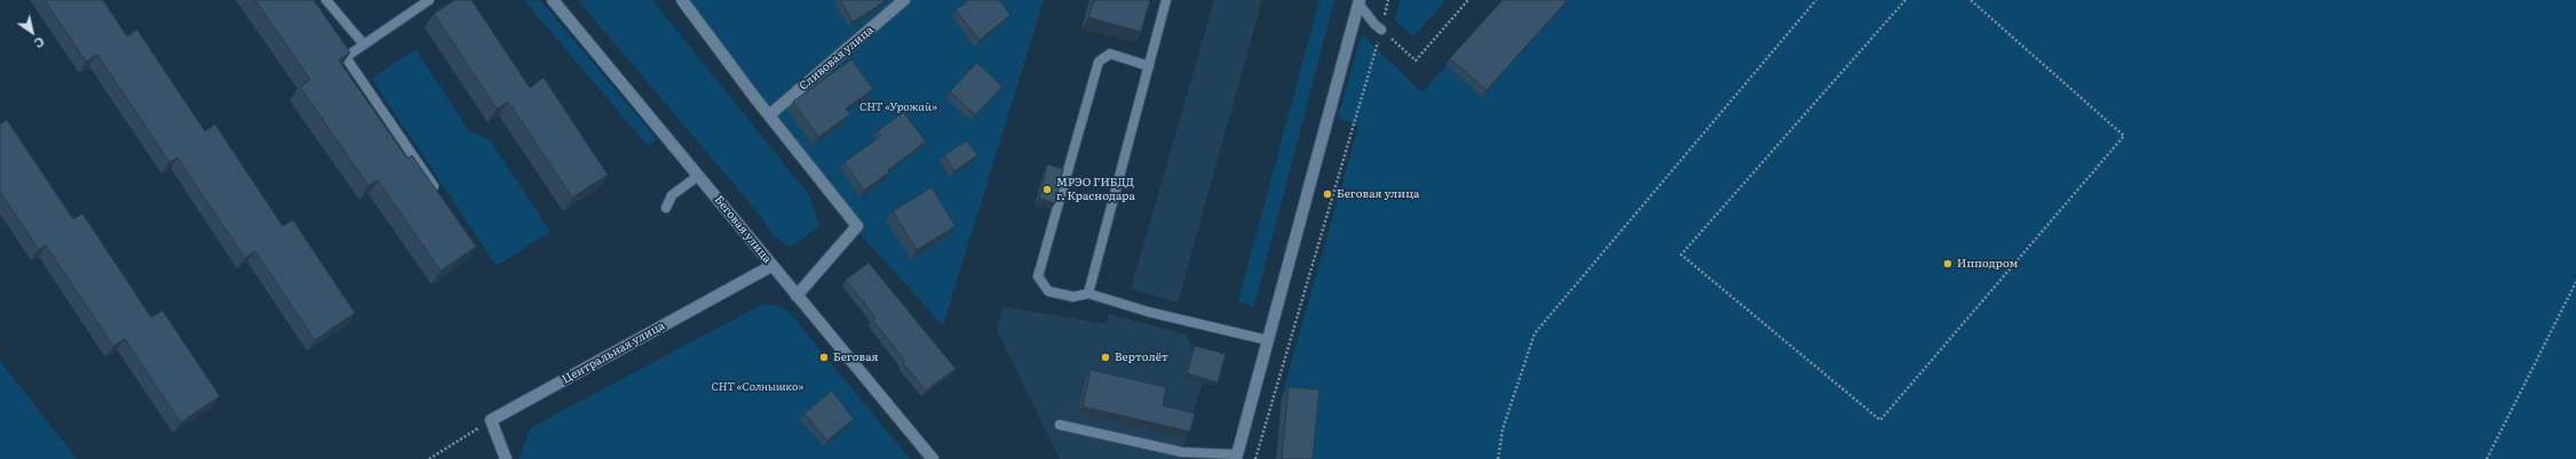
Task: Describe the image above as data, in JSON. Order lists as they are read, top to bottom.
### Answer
{
  "streets": {
    "street": ["Сливовая улица", "Беговая улица", "Центральная улица"]
  },
  "crossings": [
    ["Беговая улица", "Центральная улица"]
  ],
  "parks": ["СНТ «Урожай»", "СНТ «Солнышко»"],
  "places": [
    "МРЭО ГИБДД г. Краснодара",
    "Беговая улица",
    "Ипподром",
    "Беговая",
    "Вертолёт"
  ],
  "north": "bottom right"
}
